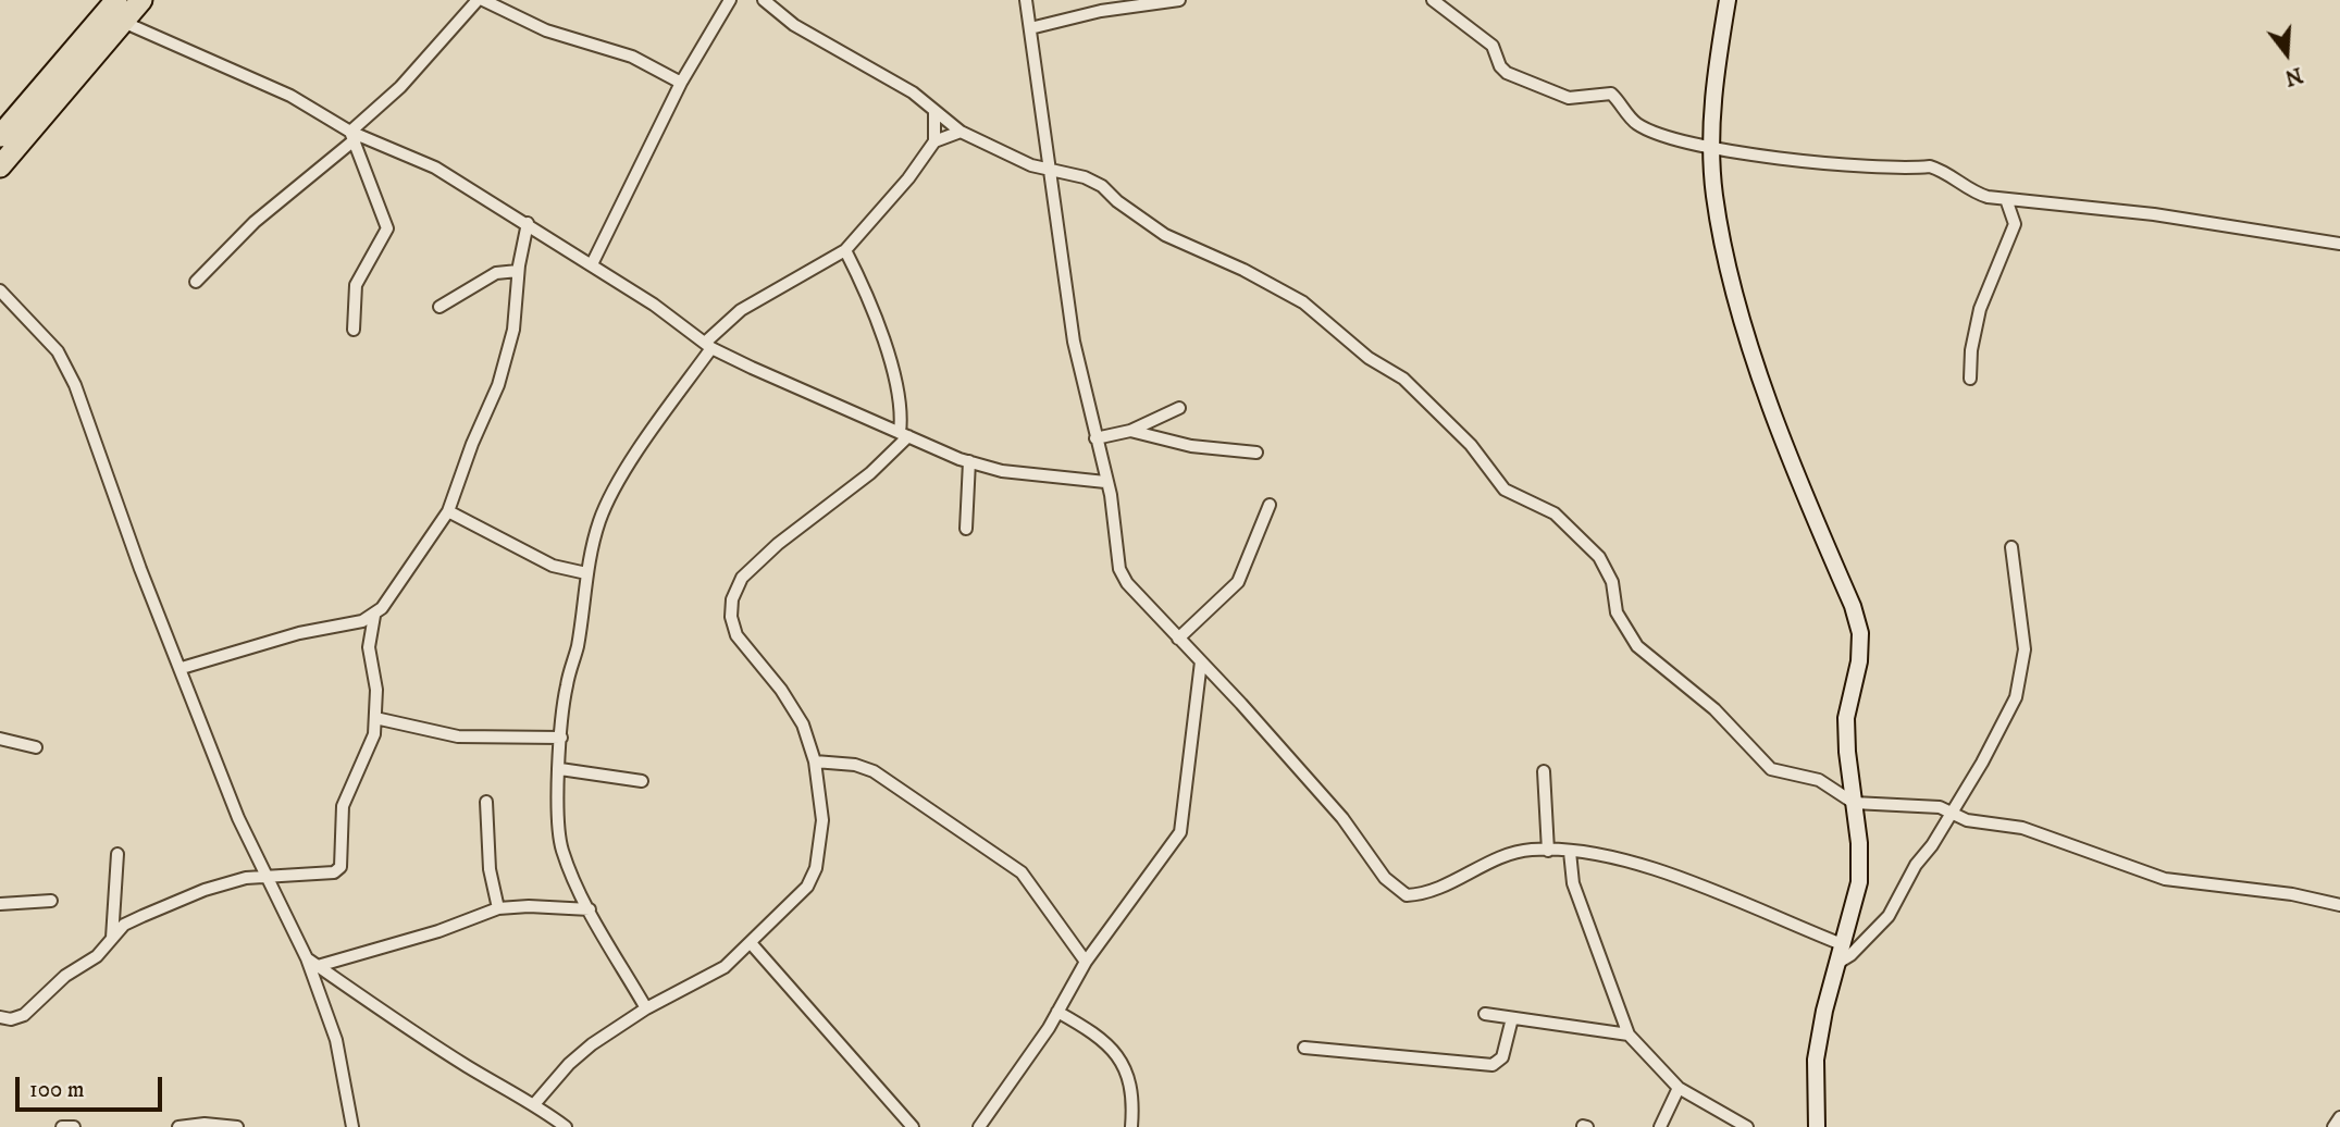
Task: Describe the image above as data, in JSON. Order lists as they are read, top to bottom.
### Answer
{
  "scale_bar": "100 m",
  "north": "bottom"
}
